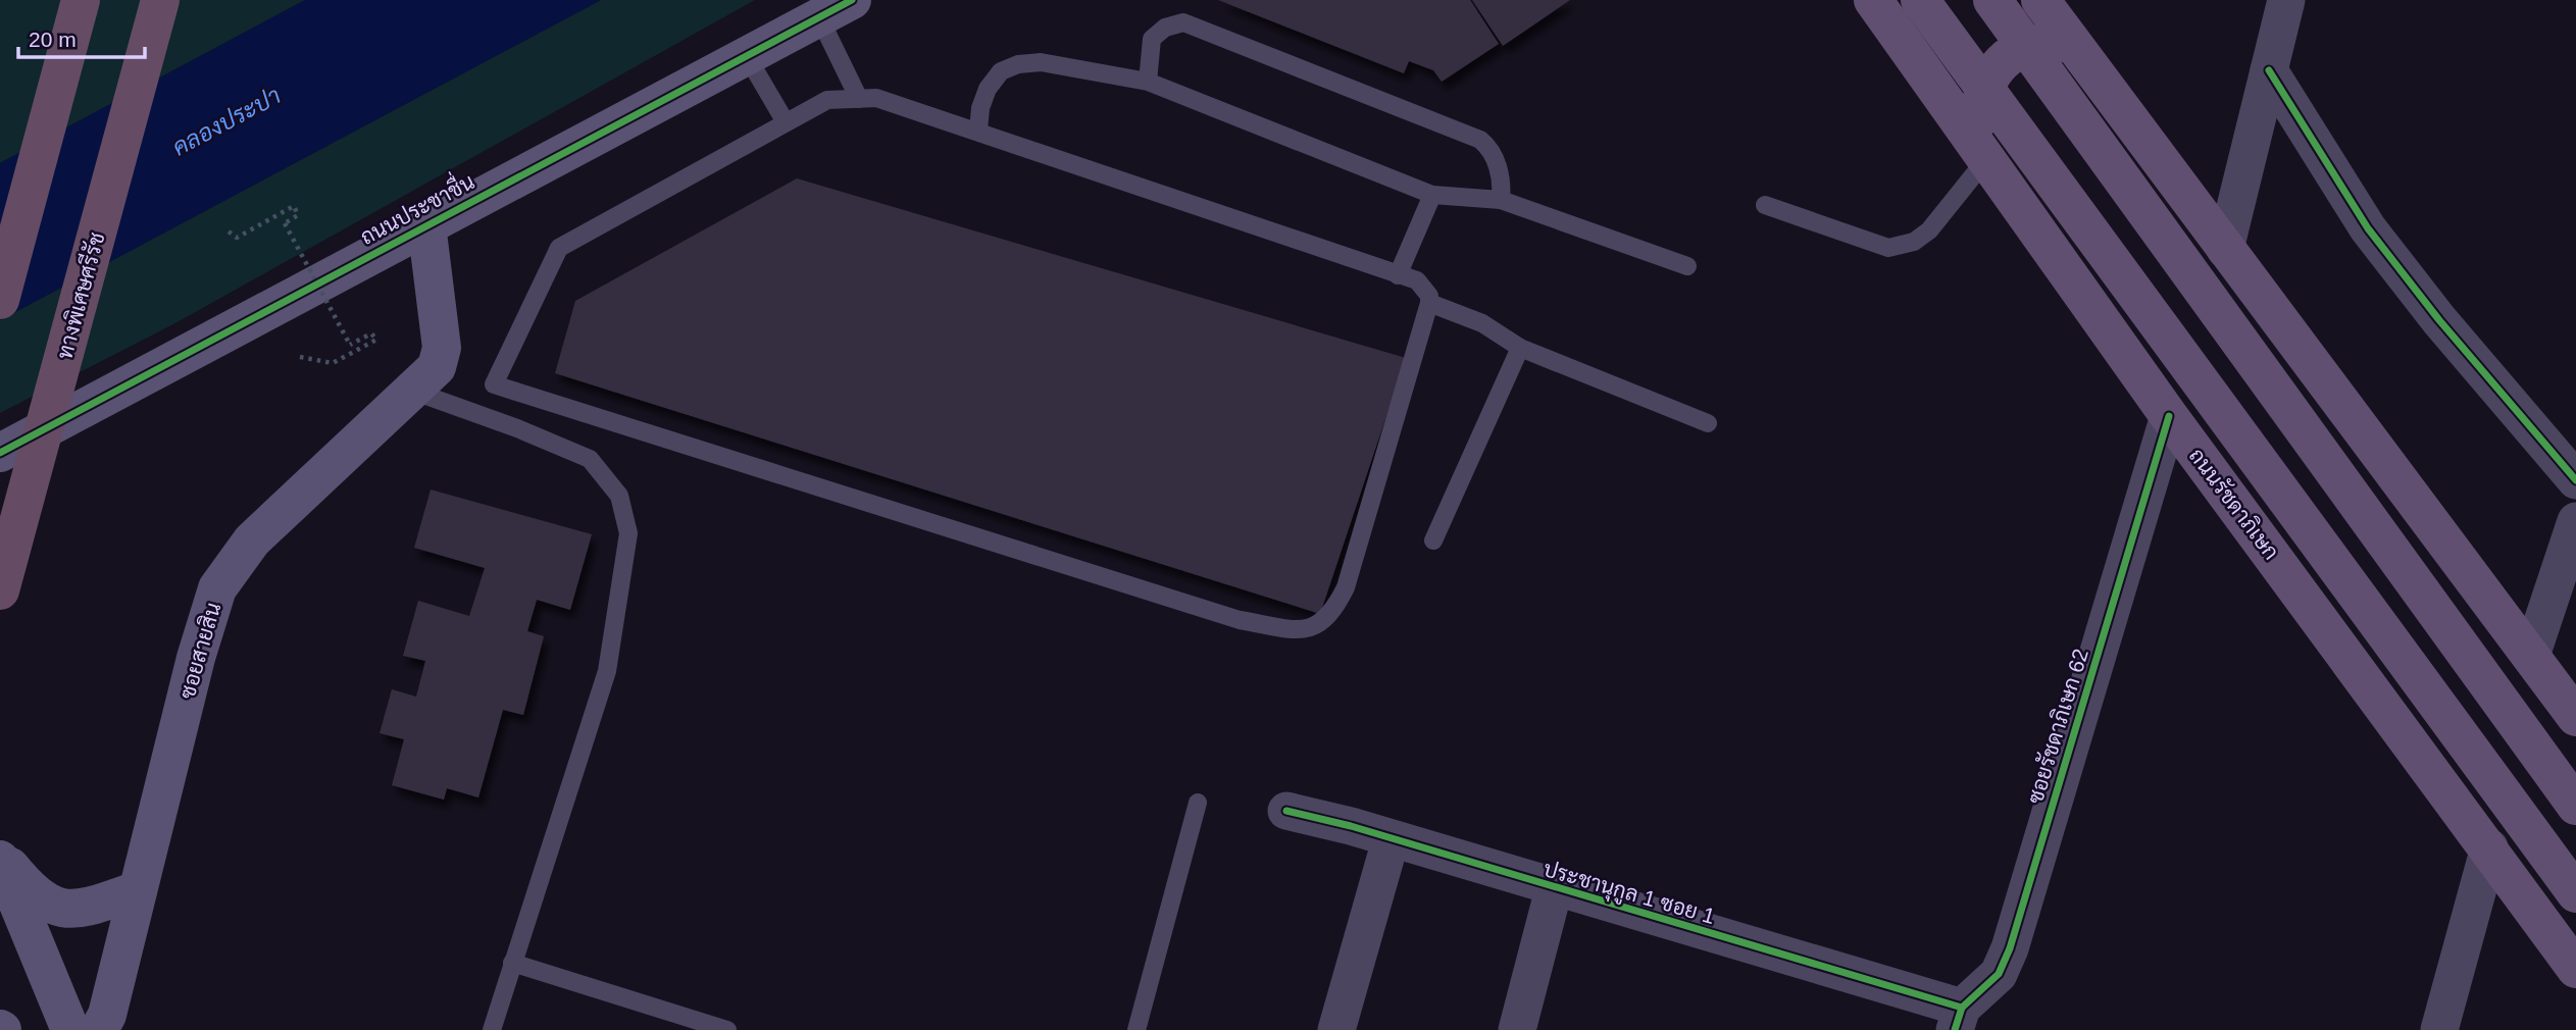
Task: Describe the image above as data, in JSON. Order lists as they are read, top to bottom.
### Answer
{
  "streets": {
    "highway": ["ทางพิเศษศรีรัช"],
    "main road": ["ถนนประชาชื่น", "ถนนรัชดาภิเษก", "ซอยสายสิน"],
    "street": ["ซอยรัชดาภิเษก 62", "ประชานุกูล 1 ซอย 1"]
  },
  "crossings": [
    ["ถนนประชาชื่น", "ซอยสายสิน"],
    ["ถนนรัชดาภิเษก", "ซอยรัชดาภิเษก 62"],
    ["ซอยรัชดาภิเษก 62", "ประชานุกูล 1 ซอย 1"]
  ],
  "water": ["คลองประปา"],
  "scale_bar": "20 m"
}
